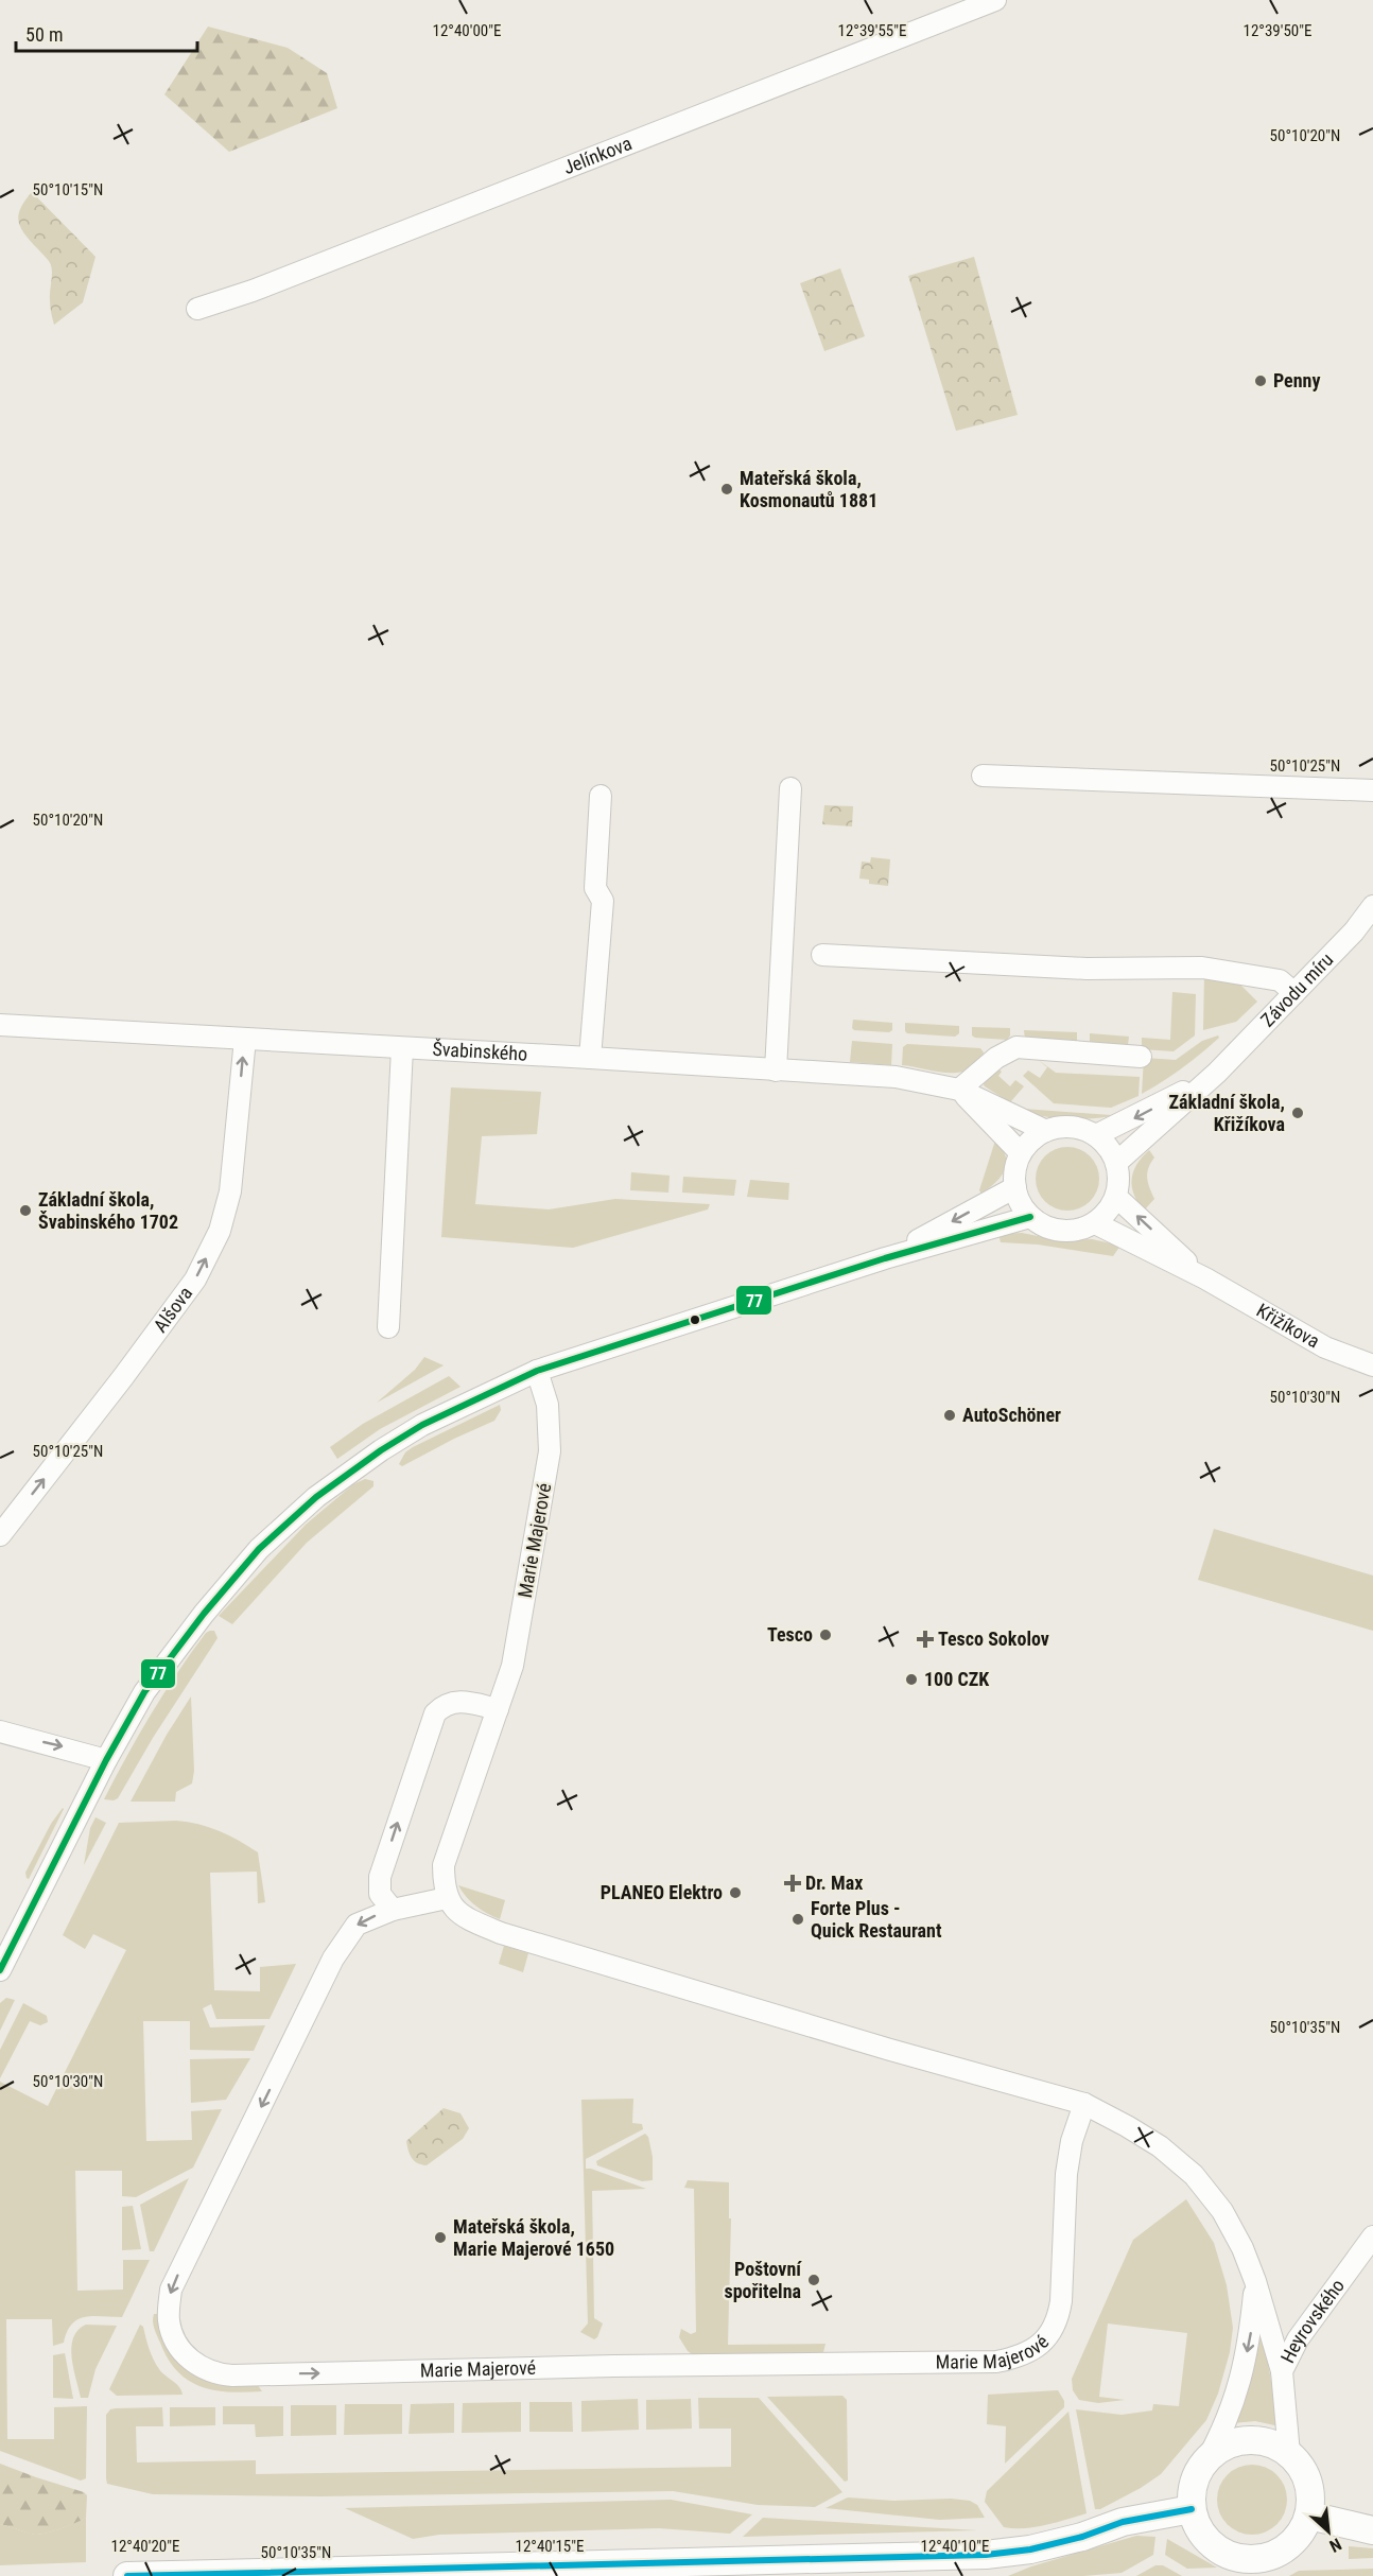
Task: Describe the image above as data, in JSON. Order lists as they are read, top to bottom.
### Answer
{
  "streets": {
    "street": [
      "Jelínkova",
      "Závodu míru",
      "Švabinského",
      "Alšova",
      "Křižíkova",
      "Marie Majerové",
      "Heyrovského"
    ]
  },
  "crossings": [
    ["Závodu míru", "Švabinského"],
    ["Závodu míru", "Křižíkova"],
    ["Švabinského", "Alšova"],
    ["Švabinského", "Křižíkova"]
  ],
  "places": {
    "other": [
      "Penny",
      "Mateřská škola, Kosmonautů 1881",
      "Základní škola, Křižíkova",
      "Základní škola, Švabinského 1702",
      "AutoSchöner",
      "Tesco",
      "100 CZK",
      "PLANEO Elektro",
      "Forte Plus - Quick Restaurant",
      "Mateřská škola, Marie Majerové 1650",
      "Poštovní spořitelna"
    ],
    "health": ["Tesco Sokolov", "Dr. Max"]
  },
  "lines": ["transit line 77"],
  "scale_bar": "50 m",
  "north": "bottom right",
  "coordinates": [
    "12°40'00\"E",
    "12°39'55\"E",
    "12°39'50\"E",
    "50°10'20\"N",
    "50°10'15\"N",
    "50°10'25\"N",
    "50°10'30\"N",
    "50°10'35\"N",
    "12°40'20\"E",
    "12°40'15\"E",
    "12°40'10\"E"
  ]
}
